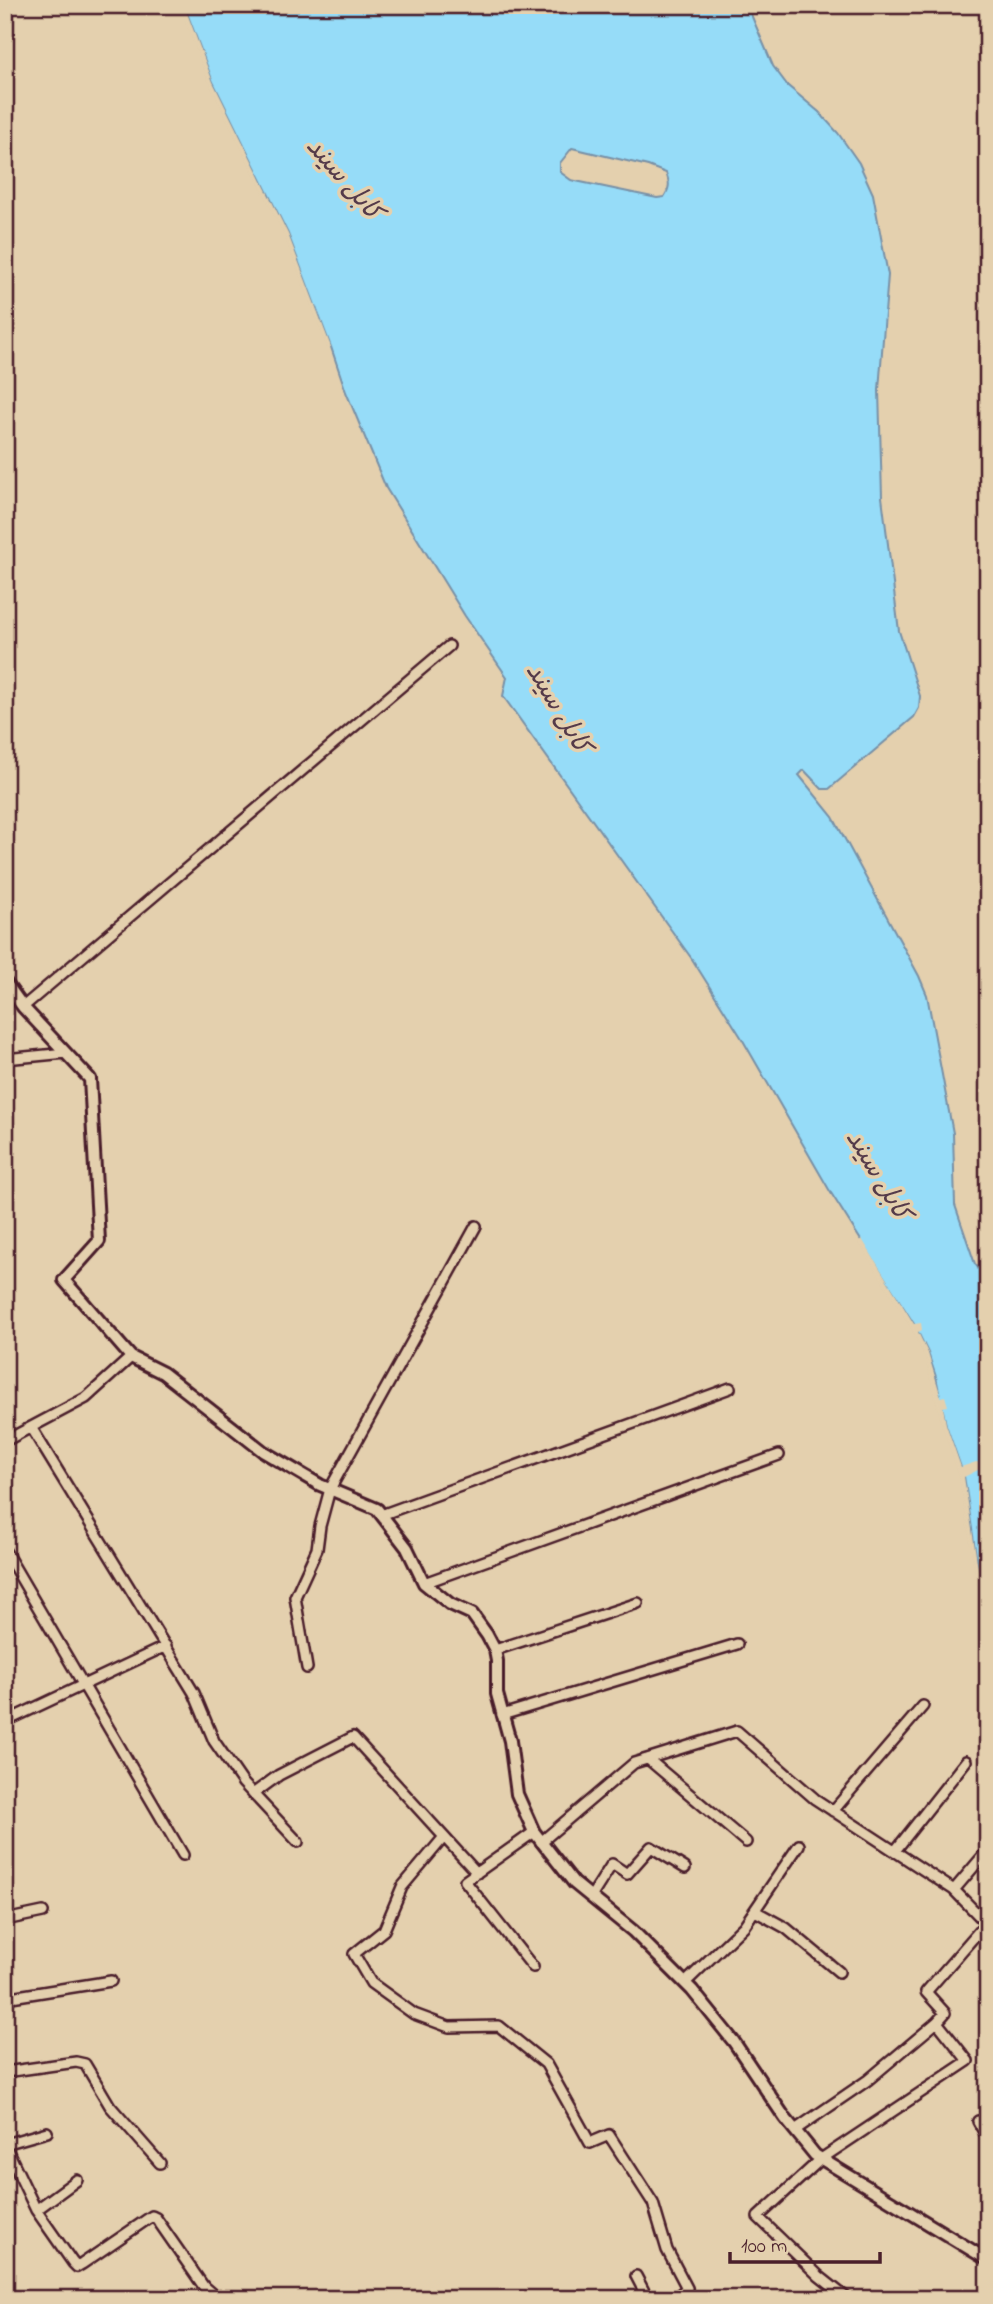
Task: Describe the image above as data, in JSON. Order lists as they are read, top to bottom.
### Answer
{
  "water": ["کابل سيند"],
  "scale_bar": "100 m"
}
